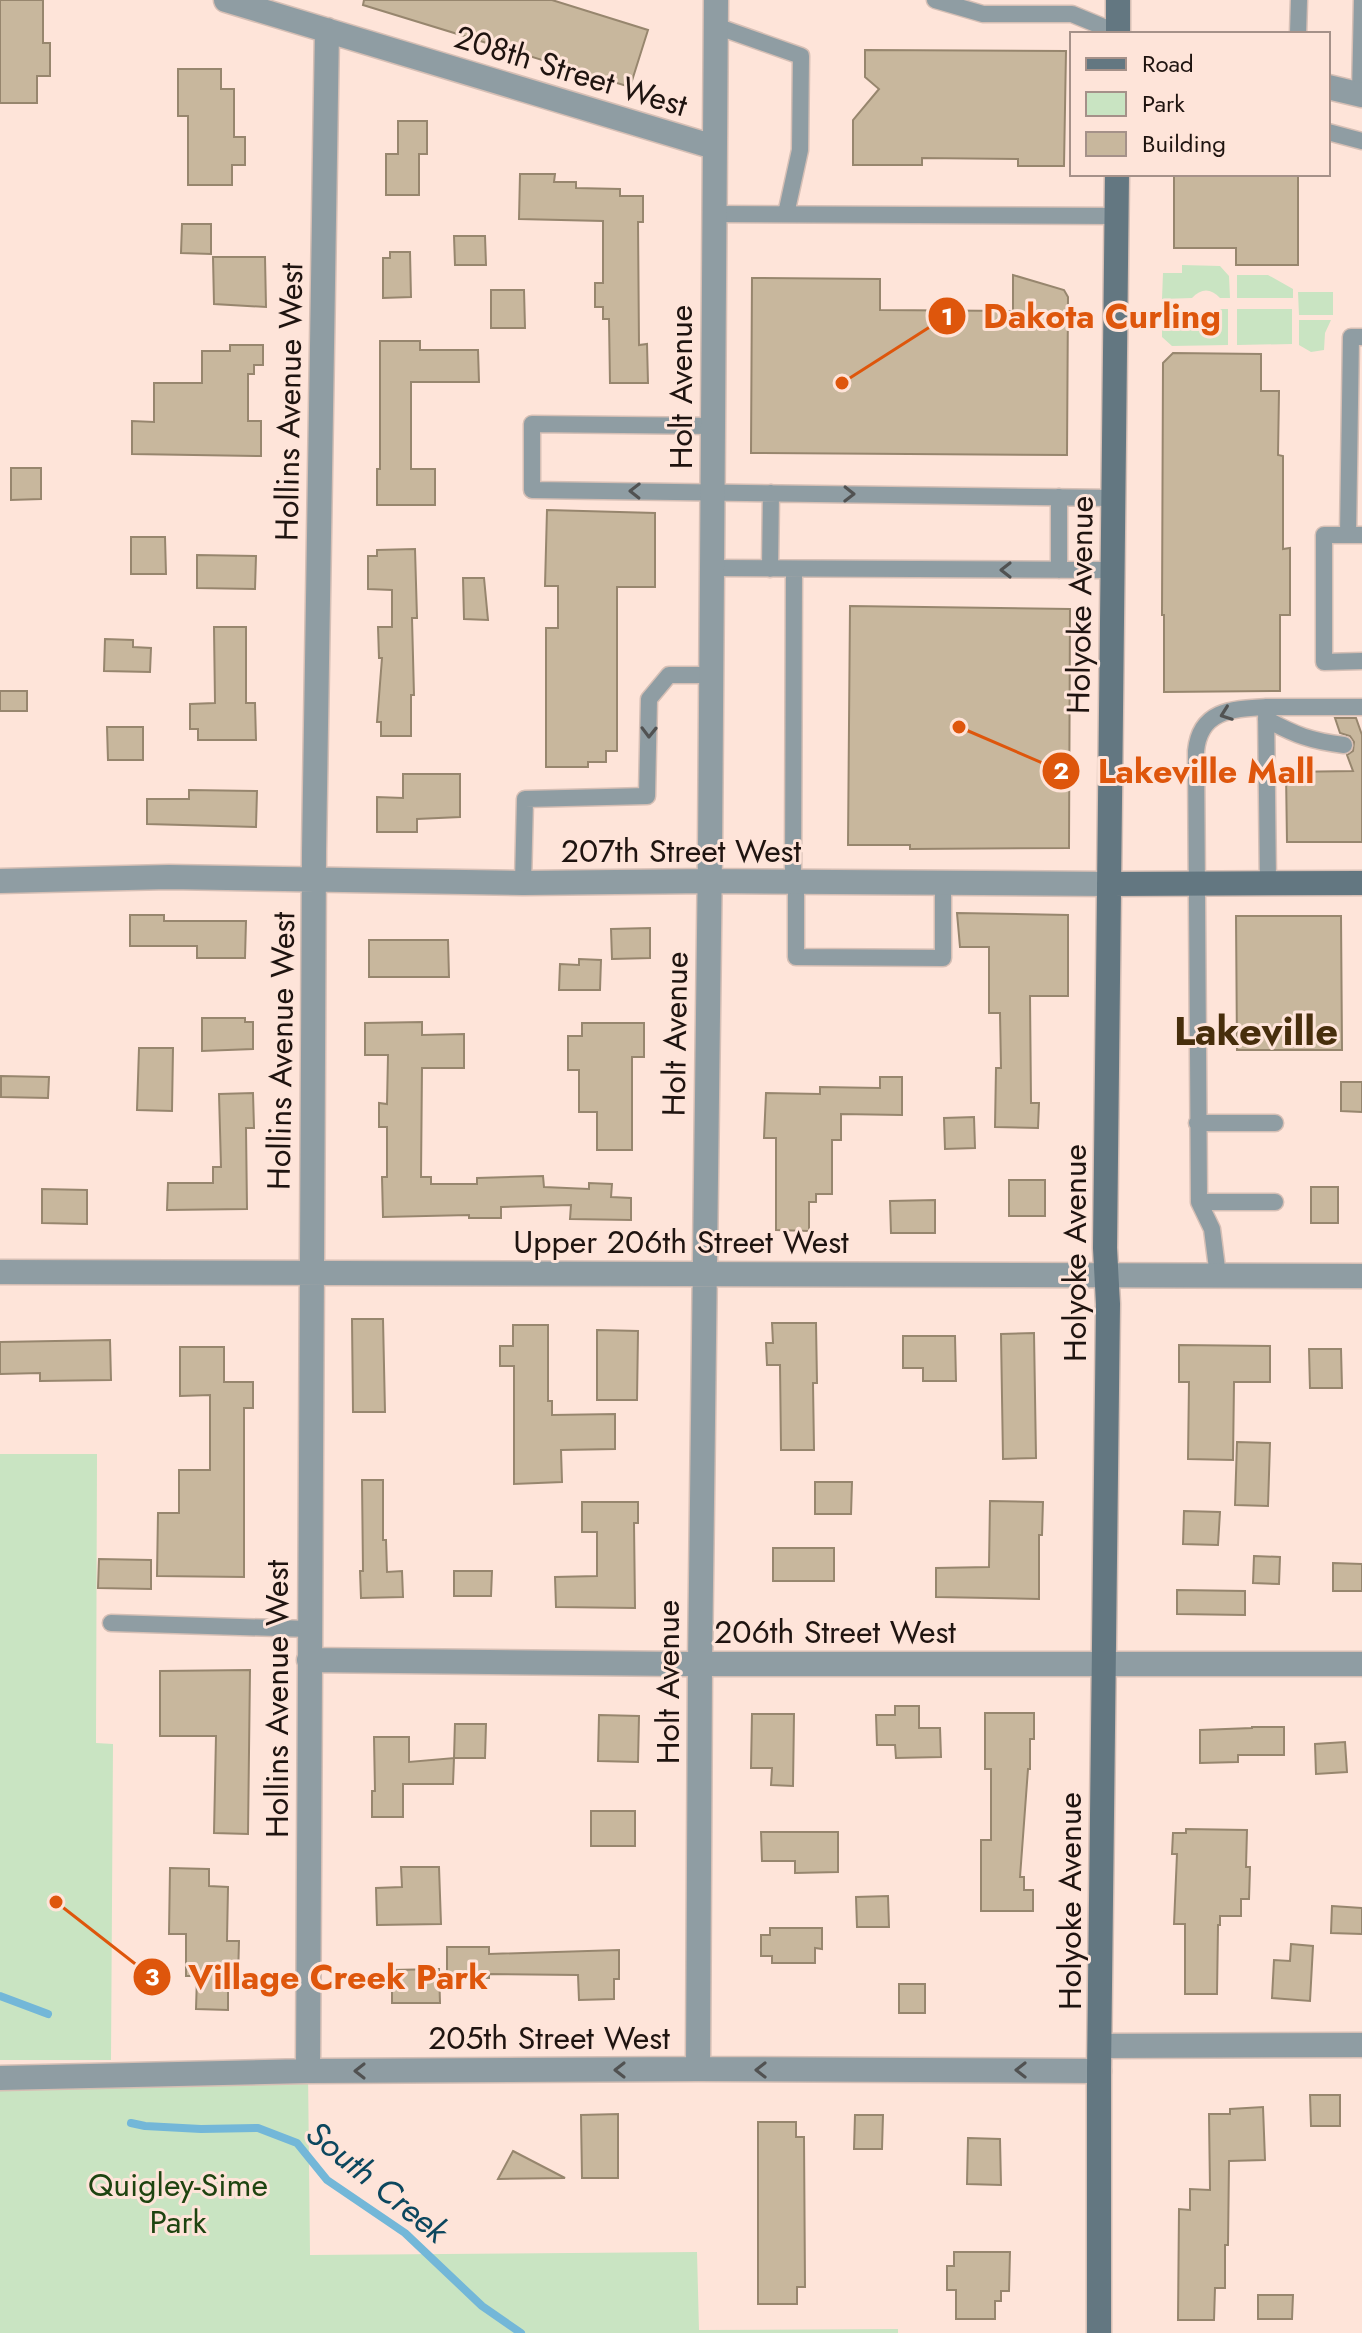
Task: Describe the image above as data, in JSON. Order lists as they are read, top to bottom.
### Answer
{
  "streets": {
    "street": [
      "208th Street West",
      "Holt Avenue",
      "Hollins Avenue West",
      "Holyoke Avenue",
      "207th Street West",
      "Upper 206th Street West",
      "206th Street West",
      "205th Street West"
    ]
  },
  "crossings": [
    ["208th Street West", "Holt Avenue"],
    ["208th Street West", "Hollins Avenue West"],
    ["Holt Avenue", "207th Street West"],
    ["Holt Avenue", "Upper 206th Street West"],
    ["Holt Avenue", "206th Street West"],
    ["Holt Avenue", "205th Street West"],
    ["Hollins Avenue West", "207th Street West"],
    ["Hollins Avenue West", "Upper 206th Street West"],
    ["Hollins Avenue West", "206th Street West"],
    ["Hollins Avenue West", "205th Street West"],
    ["Holyoke Avenue", "207th Street West"],
    ["Holyoke Avenue", "Upper 206th Street West"],
    ["Holyoke Avenue", "206th Street West"],
    ["Holyoke Avenue", "205th Street West"]
  ],
  "one_way": ["205th Street West"],
  "districts": ["Lakeville"],
  "water": ["South Creek"],
  "parks": ["Quigley-Sime Park"],
  "places": ["Dakota Curling", "Lakeville Mall", "Village Creek Park"],
  "legend": ["Road", "Park", "Building"]
}
